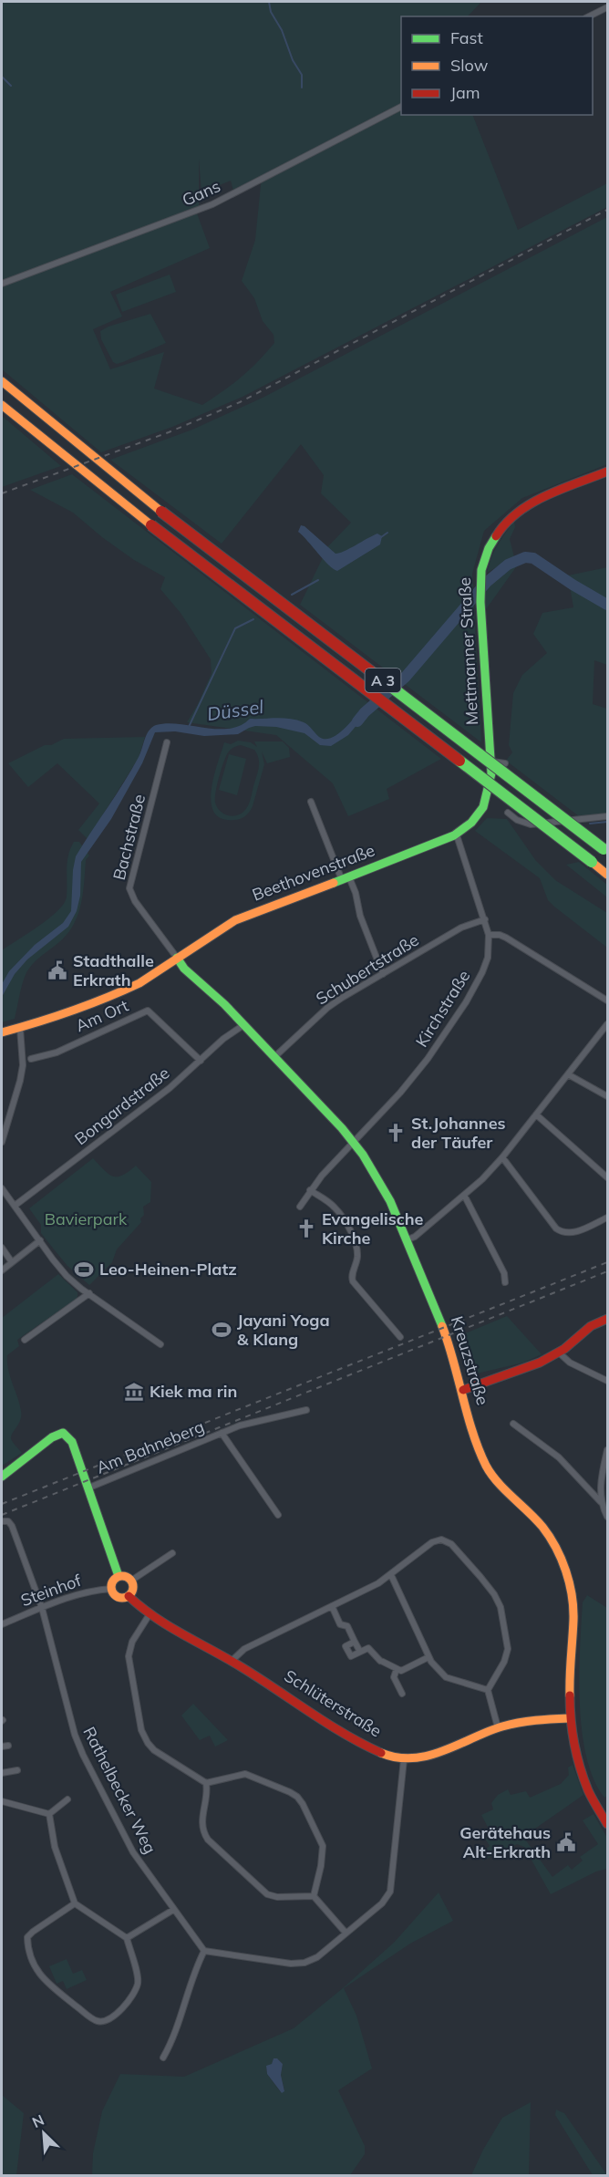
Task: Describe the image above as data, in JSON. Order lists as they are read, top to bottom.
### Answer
{
  "streets": {
    "main road": [
      "Mettmanner Straße",
      "A 3",
      "Beethovenstraße",
      "Kreuzstraße",
      "Schlüterstraße"
    ],
    "street": [
      "Gans",
      "Bachstraße",
      "Schubertstraße",
      "Kirchstraße",
      "Am Ort",
      "Bongardstraße",
      "Am Bahneberg",
      "Steinhof",
      "Rathelbecker Weg"
    ]
  },
  "crossings": [
    ["Mettmanner Straße", "Beethovenstraße"],
    ["Bachstraße", "Beethovenstraße"],
    ["Bachstraße", "Kreuzstraße"],
    ["Beethovenstraße", "Kirchstraße"],
    ["Beethovenstraße", "Kreuzstraße"],
    ["Schubertstraße", "Kirchstraße"],
    ["Schubertstraße", "Kreuzstraße"],
    ["Kirchstraße", "Kreuzstraße"],
    ["Am Ort", "Bongardstraße"],
    ["Bongardstraße", "Kreuzstraße"],
    ["Kreuzstraße", "Schlüterstraße"],
    ["Steinhof", "Schlüterstraße"],
    ["Steinhof", "Rathelbecker Weg"]
  ],
  "water": ["Düssel"],
  "parks": ["Bavierpark"],
  "places": {
    "public building": ["Stadthalle Erkrath", "Gerätehaus Alt-Erkrath"],
    "church": ["St.Johannes der Täufer", "Evangelische Kirche"],
    "sports": ["Leo-Heinen-Platz", "Jayani Yoga & Klang"],
    "museum": ["Kiek ma rin"]
  },
  "legend": ["Fast", "Slow", "Jam"],
  "north": "top left"
}
